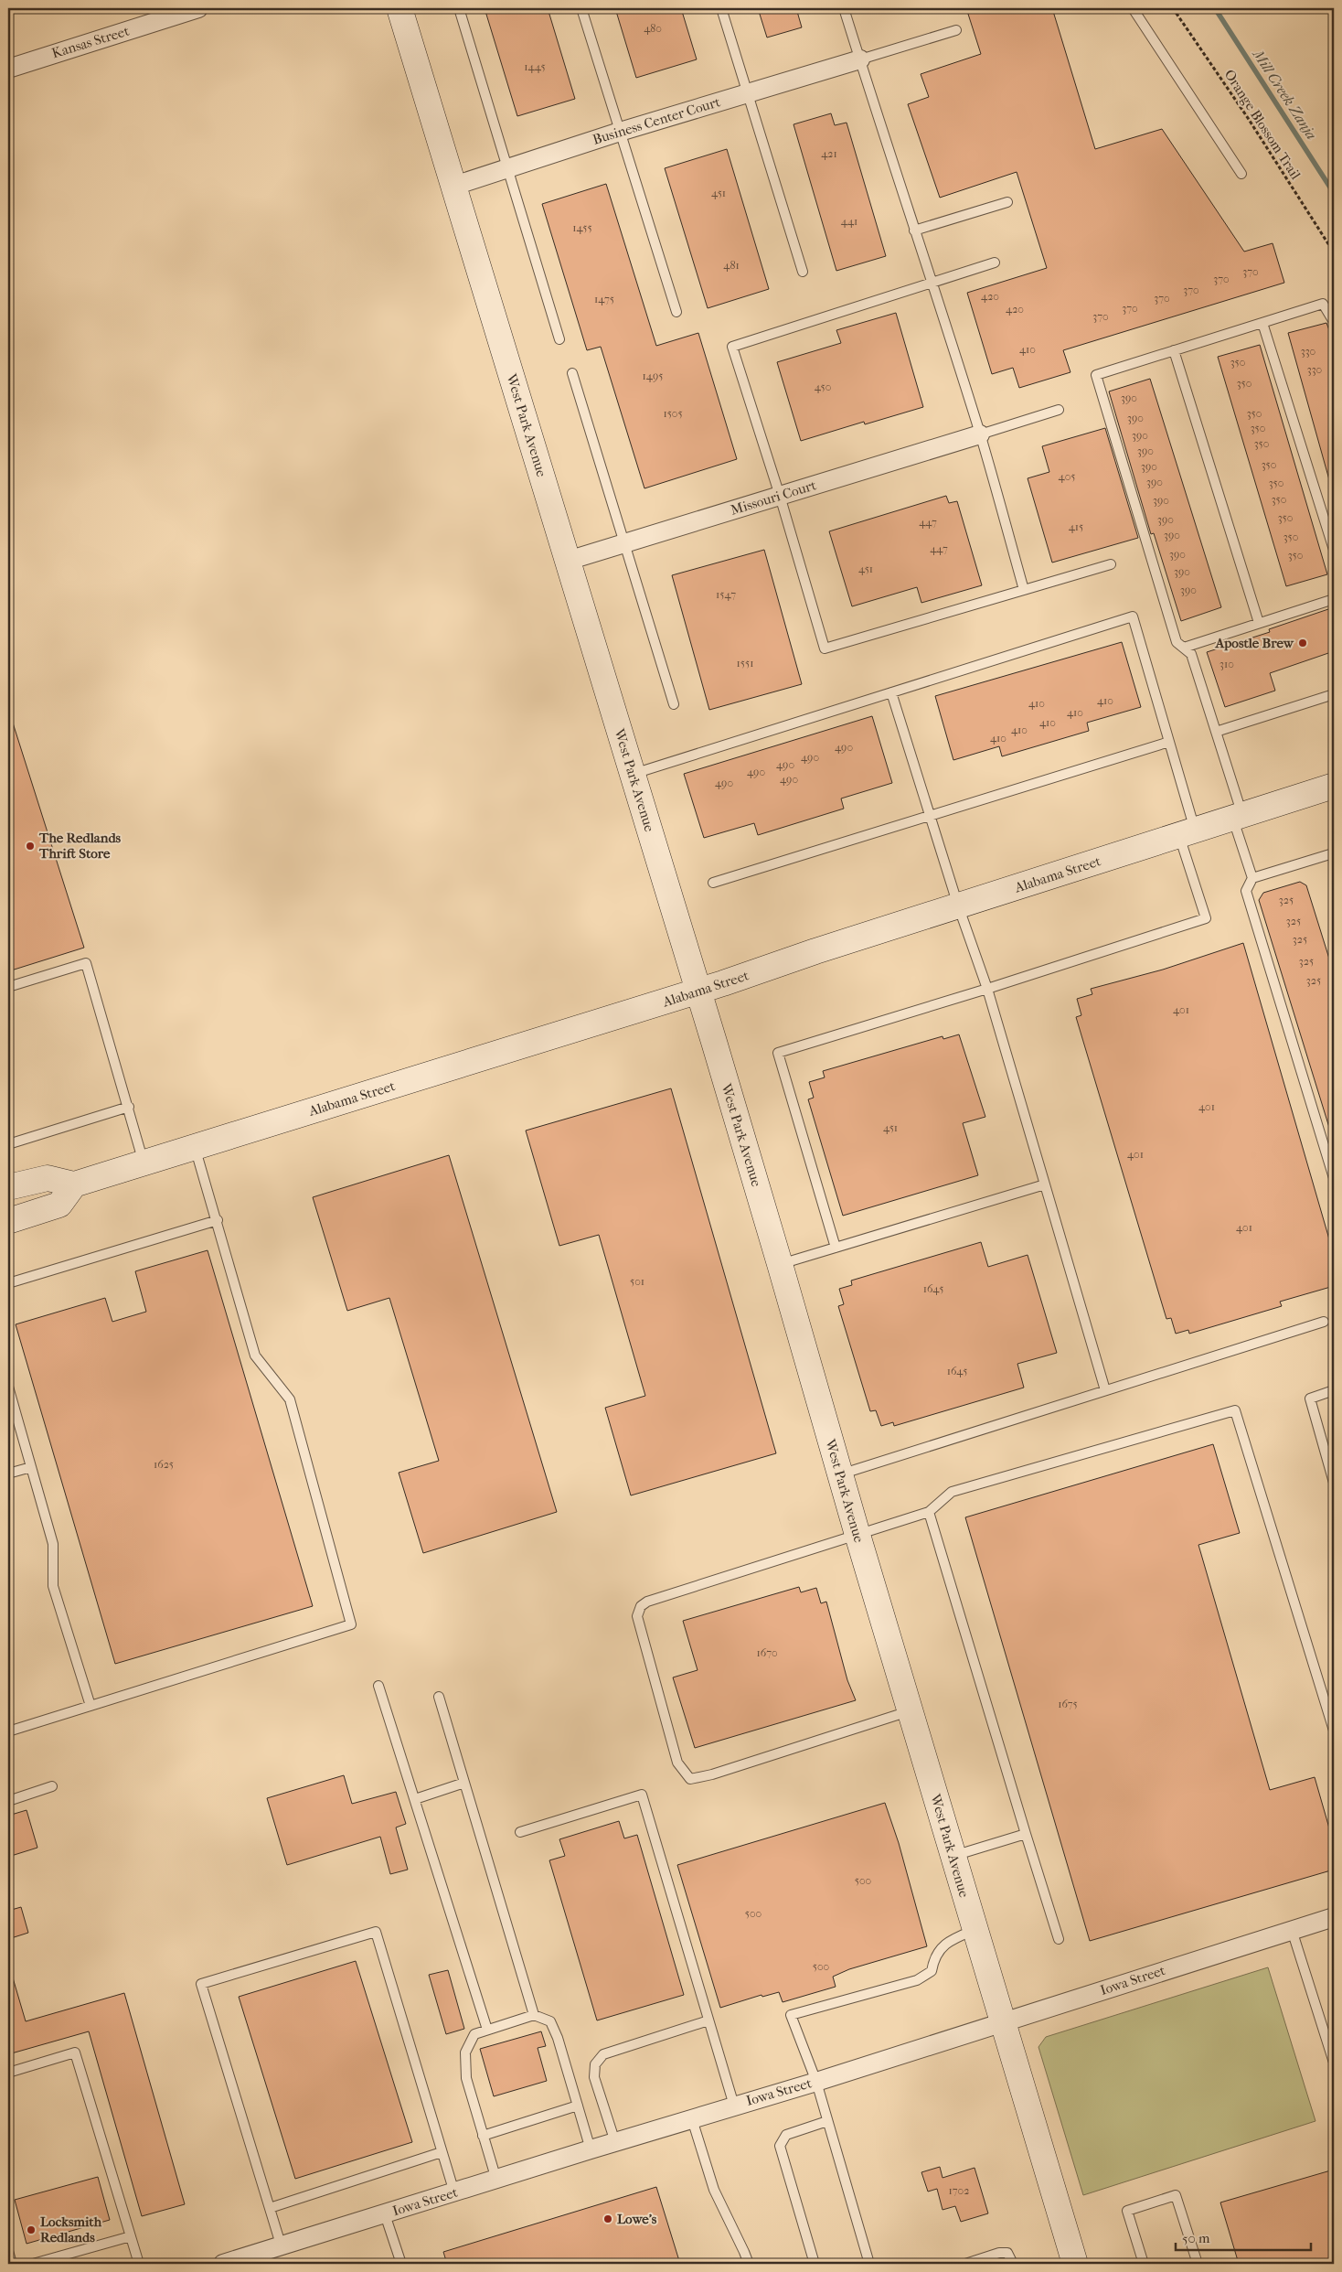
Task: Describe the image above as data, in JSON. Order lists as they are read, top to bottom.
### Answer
{
  "streets": {
    "street": [
      "Kansas Street",
      "Business Center Court",
      "West Park Avenue",
      "Missouri Court",
      "Alabama Street",
      "Iowa Street"
    ],
    "path": ["Orange Blossom Trail"]
  },
  "crossings": [
    ["Business Center Court", "West Park Avenue"],
    ["West Park Avenue", "Missouri Court"],
    ["West Park Avenue", "Alabama Street"],
    ["West Park Avenue", "Iowa Street"]
  ],
  "water": ["Mill Creek Zanja"],
  "places": [
    "Apostle Brew",
    "The Redlands Thrift Store",
    "Lowe's",
    "Locksmith Redlands"
  ],
  "house_numbers": [
    "480",
    "1445",
    "421",
    "451",
    "441",
    "1455",
    "481",
    "370",
    "370",
    "370",
    "420",
    "370",
    "1475",
    "370",
    "420",
    "370",
    "410",
    "330",
    "350",
    "330",
    "1495",
    "350",
    "450",
    "390",
    "1505",
    "350",
    "390",
    "350",
    "390",
    "350",
    "390",
    "350",
    "390",
    "405",
    "390",
    "350",
    "350",
    "390",
    "350",
    "390",
    "447",
    "415",
    "390",
    "350",
    "447",
    "390",
    "350",
    "451",
    "390",
    "390",
    "1547",
    "1551",
    "310",
    "410",
    "410",
    "410",
    "410",
    "410",
    "410",
    "490",
    "490",
    "490",
    "490",
    "490",
    "490",
    "325",
    "325",
    "325",
    "325",
    "325",
    "401",
    "401",
    "451",
    "401",
    "401",
    "501",
    "1645",
    "1645",
    "1625",
    "1670",
    "1675",
    "500",
    "500",
    "500",
    "1702"
  ],
  "scale_bar": "50 m"
}
